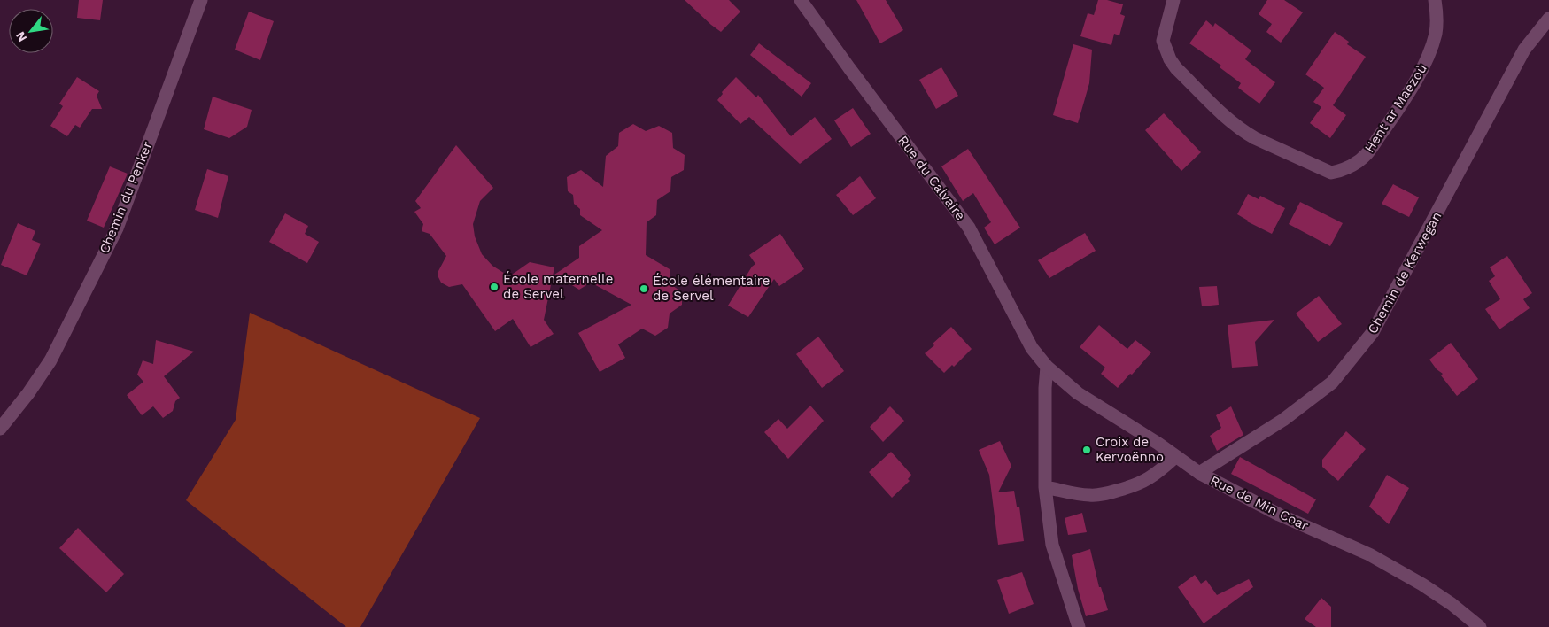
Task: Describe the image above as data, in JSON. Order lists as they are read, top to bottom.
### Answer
{
  "streets": {
    "street": [
      "Hent ar Maezoù",
      "Rue du Calvaire",
      "Chemin du Penker",
      "Chemin de Kerwegan",
      "Rue de Min Coar"
    ]
  },
  "crossings": [
    ["Rue du Calvaire", "Rue de Min Coar"],
    ["Chemin de Kerwegan", "Rue de Min Coar"]
  ],
  "places": ["École maternelle de Servel", "École élémentaire de Servel", "Croix de Kervoënno"],
  "north": "bottom left"
}
